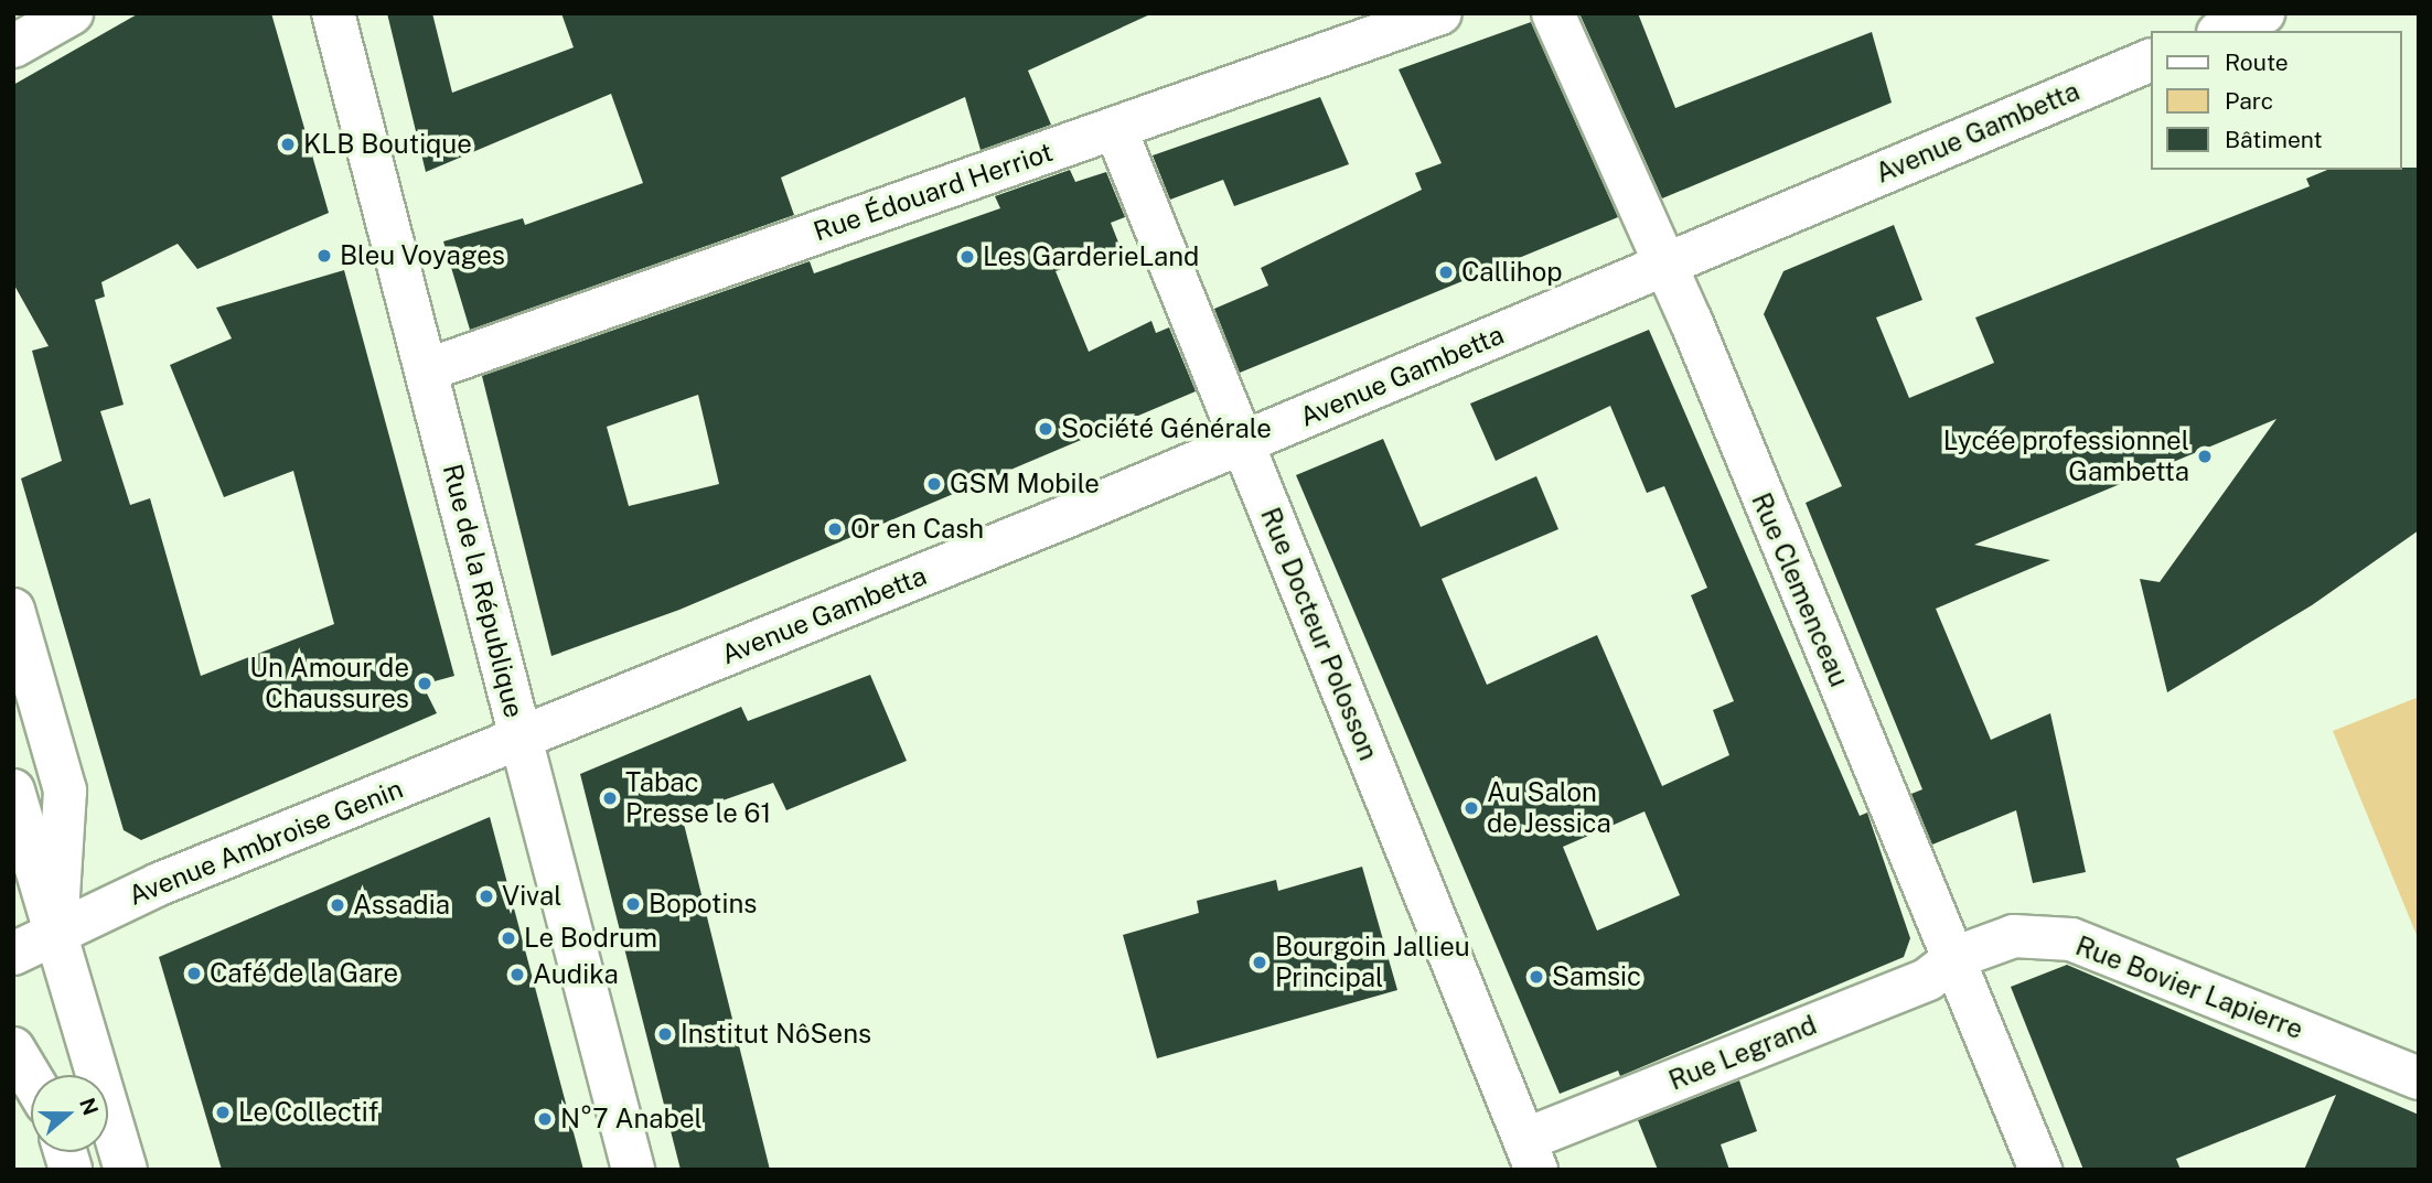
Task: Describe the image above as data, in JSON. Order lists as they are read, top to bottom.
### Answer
{
  "streets": {
    "street": [
      "Avenue Gambetta",
      "Rue Édouard Herriot",
      "Rue Clemenceau",
      "Rue de la République",
      "Rue Docteur Polosson",
      "Avenue Ambroise Genin",
      "Rue Bovier Lapierre",
      "Rue Legrand"
    ]
  },
  "crossings": [
    ["Avenue Gambetta", "Rue Clemenceau"],
    ["Avenue Gambetta", "Rue de la République"],
    ["Avenue Gambetta", "Rue Docteur Polosson"],
    ["Avenue Gambetta", "Avenue Ambroise Genin"],
    ["Rue Édouard Herriot", "Rue de la République"],
    ["Rue Édouard Herriot", "Rue Docteur Polosson"],
    ["Rue Clemenceau", "Rue Bovier Lapierre"],
    ["Rue Clemenceau", "Rue Legrand"],
    ["Rue de la République", "Avenue Ambroise Genin"],
    ["Rue Docteur Polosson", "Rue Legrand"],
    ["Rue Bovier Lapierre", "Rue Legrand"]
  ],
  "places": [
    "KLB Boutique",
    "Bleu Voyages",
    "Les GarderieLand",
    "Callihop",
    "Société Générale",
    "Lycée professionnel Gambetta",
    "GSM Mobile",
    "Or en Cash",
    "Un Amour de Chaussures",
    "Tabac Presse le 61",
    "Au Salon de Jessica",
    "Vival",
    "Bopotins",
    "Assadia",
    "Le Bodrum",
    "Bourgoin Jallieu Principal",
    "Café de la Gare",
    "Audika",
    "Samsic",
    "Institut NôSens",
    "Le Collectif",
    "N°7 Anabel"
  ],
  "legend": ["Route", "Parc", "Bâtiment"],
  "north": "right"
}
